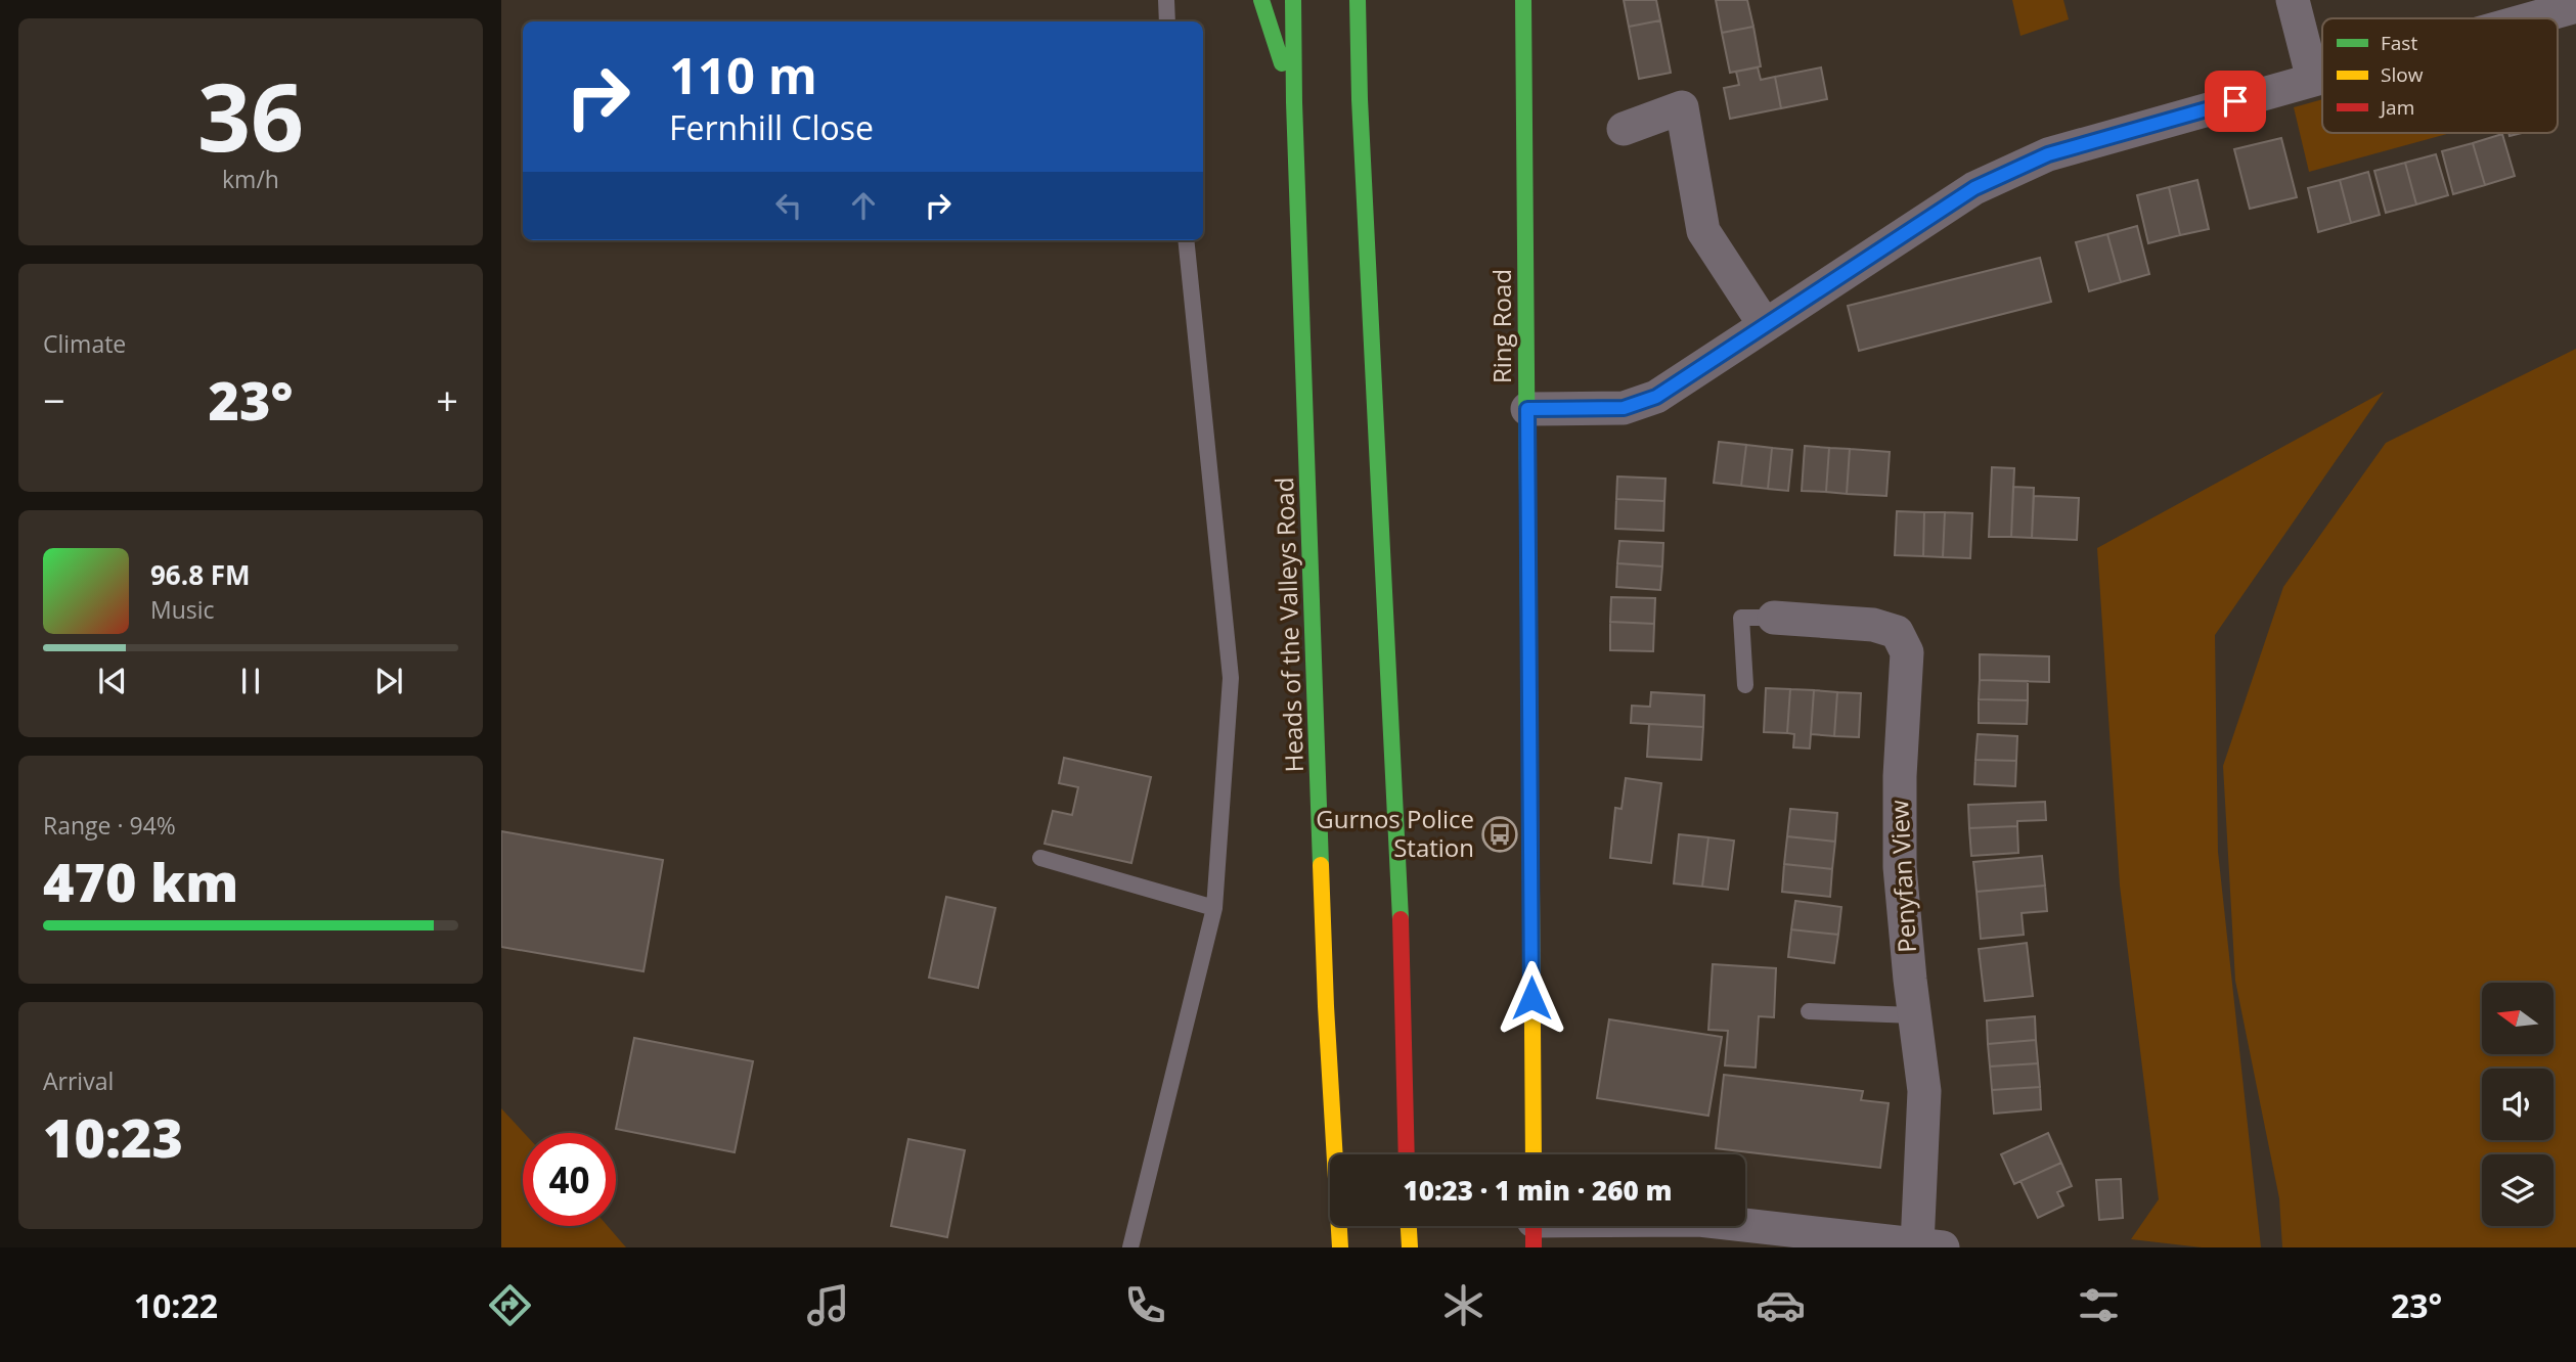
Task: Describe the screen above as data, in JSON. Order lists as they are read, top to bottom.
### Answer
{
  "streets": {
    "main road": ["Ring Road", "Heads of the Valleys Road"],
    "street": ["Penyfan View"]
  },
  "places": {
    "bus stop": ["Gurnos Police Station"]
  },
  "legend": ["Fast", "Slow", "Jam"],
  "north": "left",
  "page": {
    "tile": [
      ["36", "km/h"],
      "Climate",
      ["Range · 94%", "470 km"],
      ["Arrival", "10:23"]
    ],
    "turn": ["110 m", "Fernhill Close"],
    "heat": ["−", "23°", "+"],
    "song": ["96.8 FM", "Music"],
    "limit": "40",
    "trip": "10:23 · 1 min · 260 m",
    "tabs": ["10:22", "23°"]
  }
}
